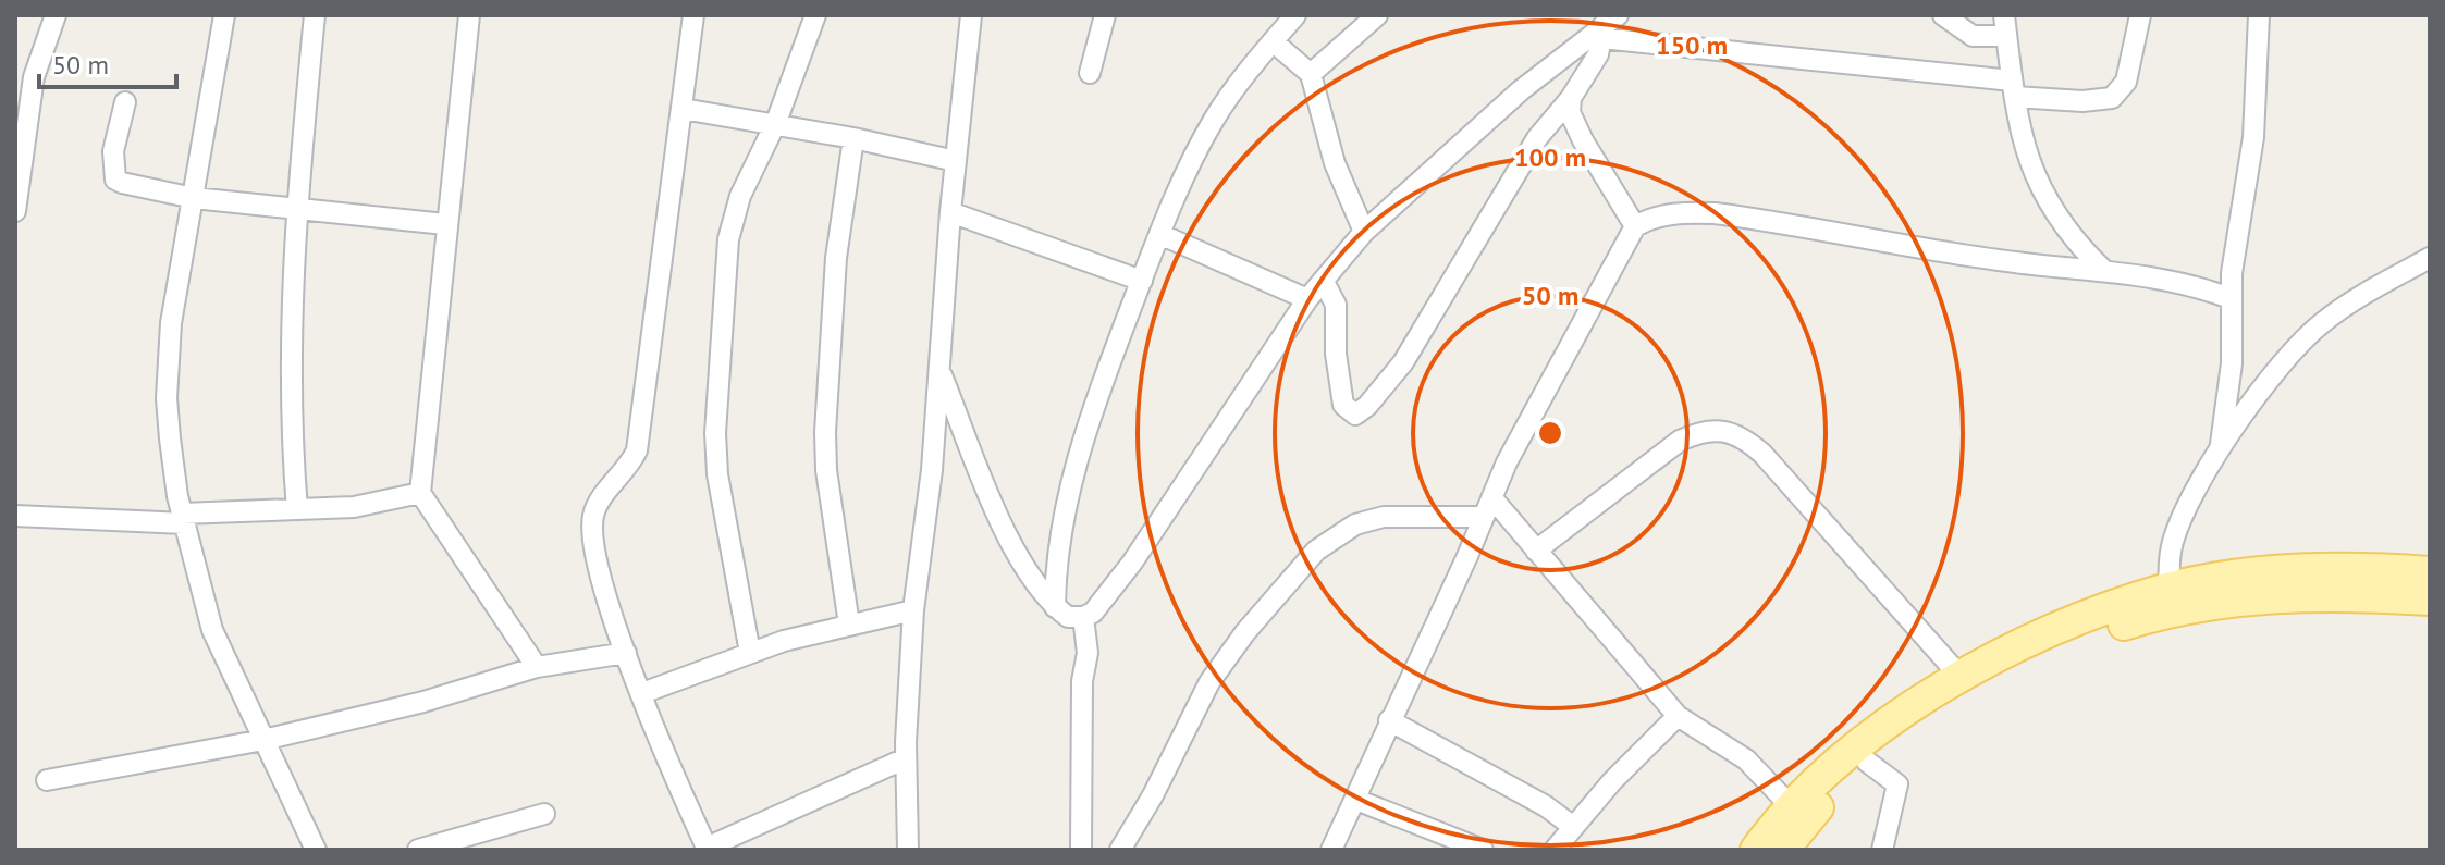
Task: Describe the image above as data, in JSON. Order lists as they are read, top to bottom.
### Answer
{
  "scale_bar": "50 m",
  "rings": ["150 m", "100 m", "50 m"]
}
